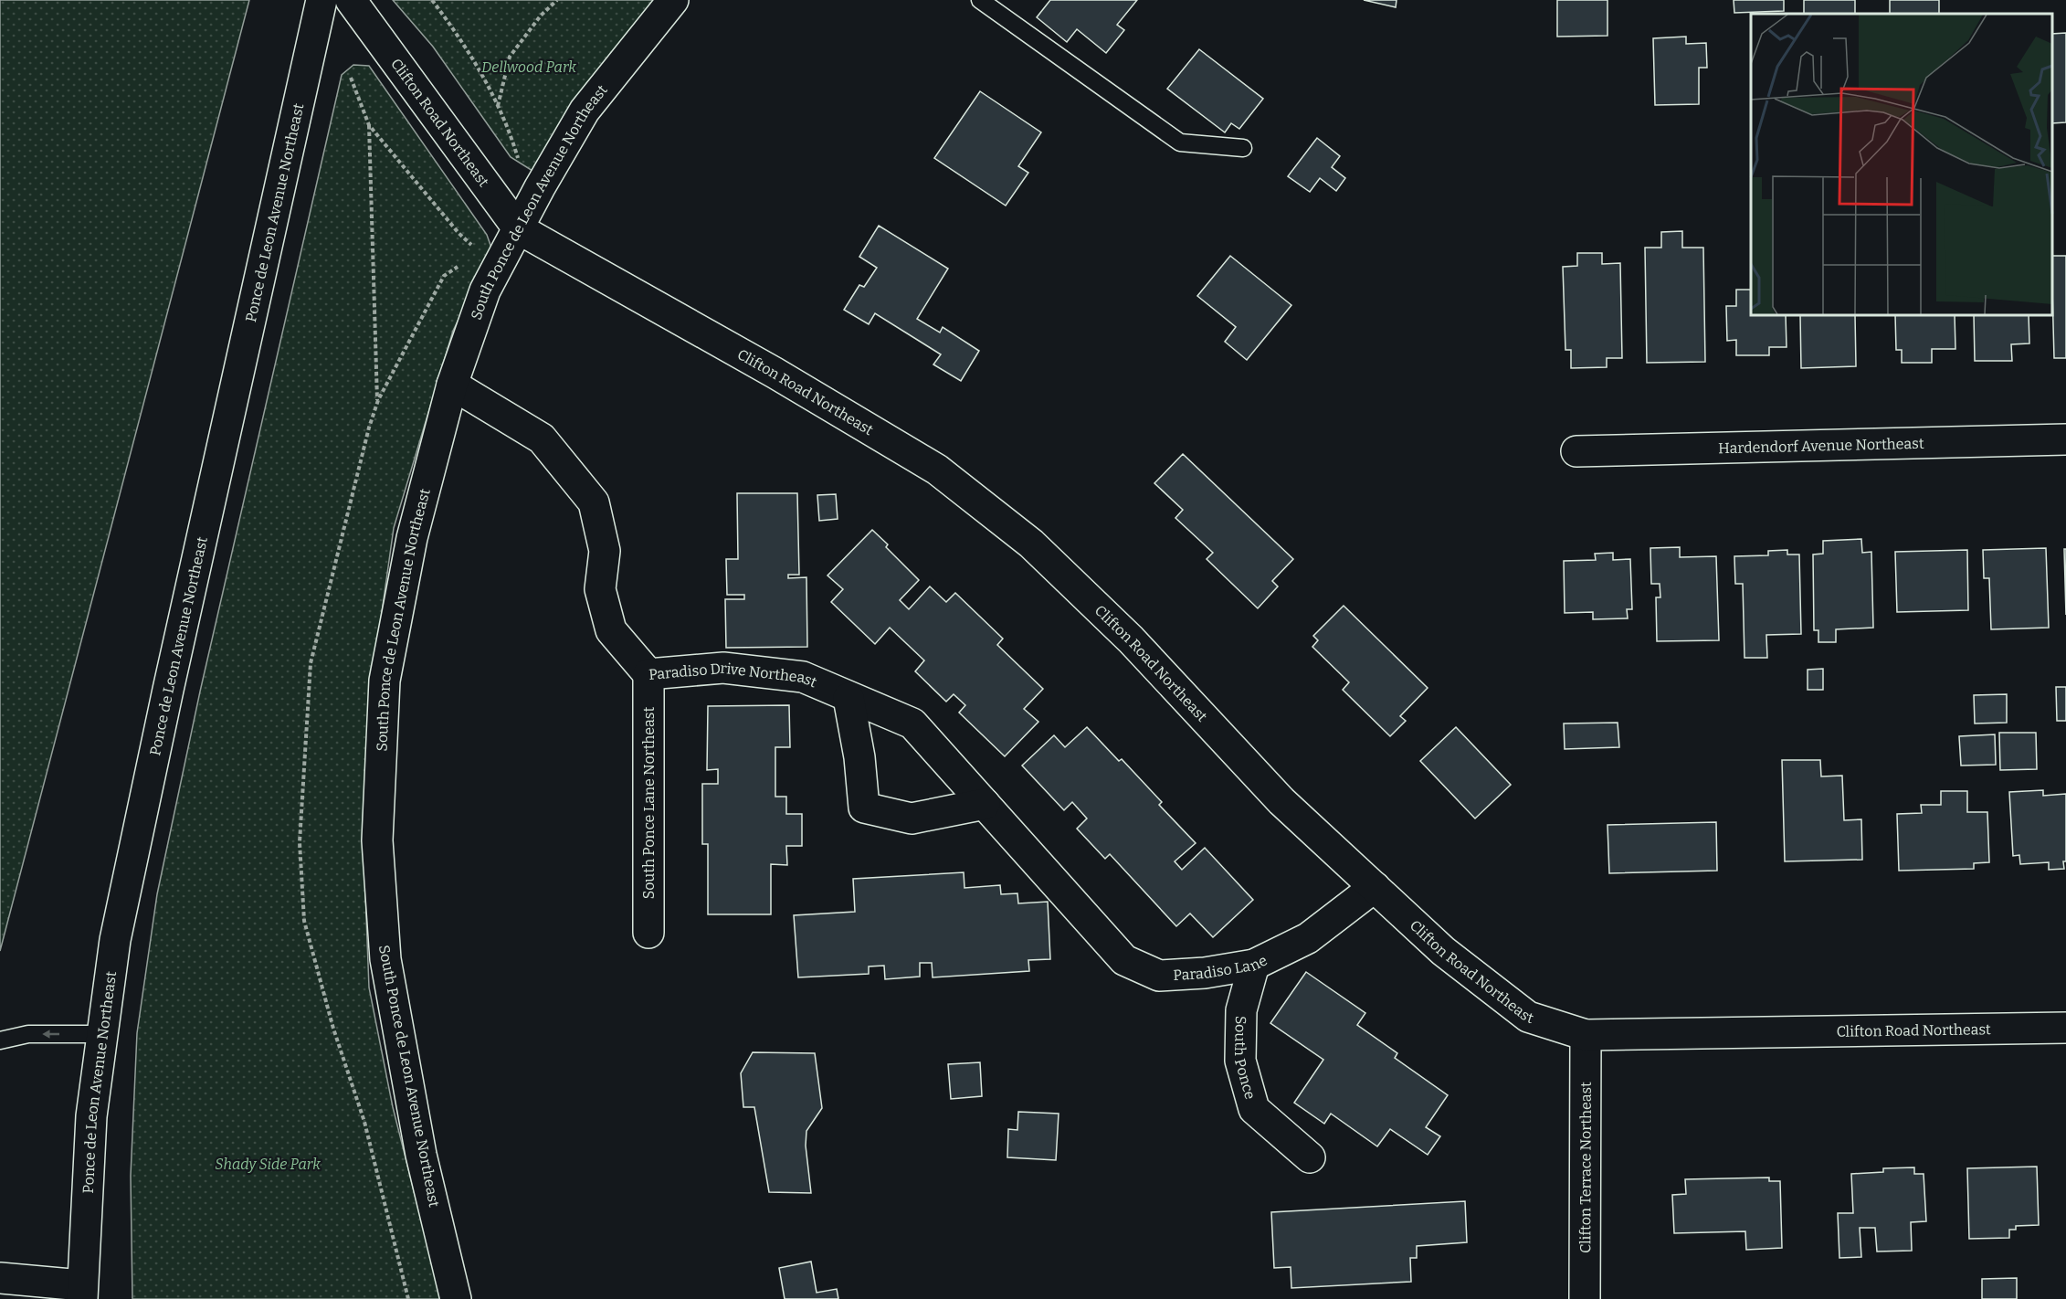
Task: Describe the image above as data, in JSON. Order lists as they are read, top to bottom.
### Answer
{
  "streets": {
    "main road": [
      "Clifton Road Northeast",
      "South Ponce de Leon Avenue Northeast",
      "Ponce de Leon Avenue Northeast",
      "Hardendorf Avenue Northeast",
      "Paradiso Drive Northeast",
      "South Ponce Lane Northeast",
      "Paradiso Lane",
      "South Ponce",
      "Clifton Terrace Northeast"
    ]
  },
  "crossings": [
    ["Clifton Road Northeast", "South Ponce de Leon Avenue Northeast"],
    ["Clifton Road Northeast", "Paradiso Lane"],
    ["Clifton Road Northeast", "Clifton Terrace Northeast"],
    ["South Ponce de Leon Avenue Northeast", "Paradiso Drive Northeast"],
    ["Paradiso Drive Northeast", "South Ponce Lane Northeast"],
    ["Paradiso Drive Northeast", "Paradiso Lane"],
    ["Paradiso Lane", "South Ponce"]
  ],
  "parks": ["Dellwood Park", "Shady Side Park"]
}
